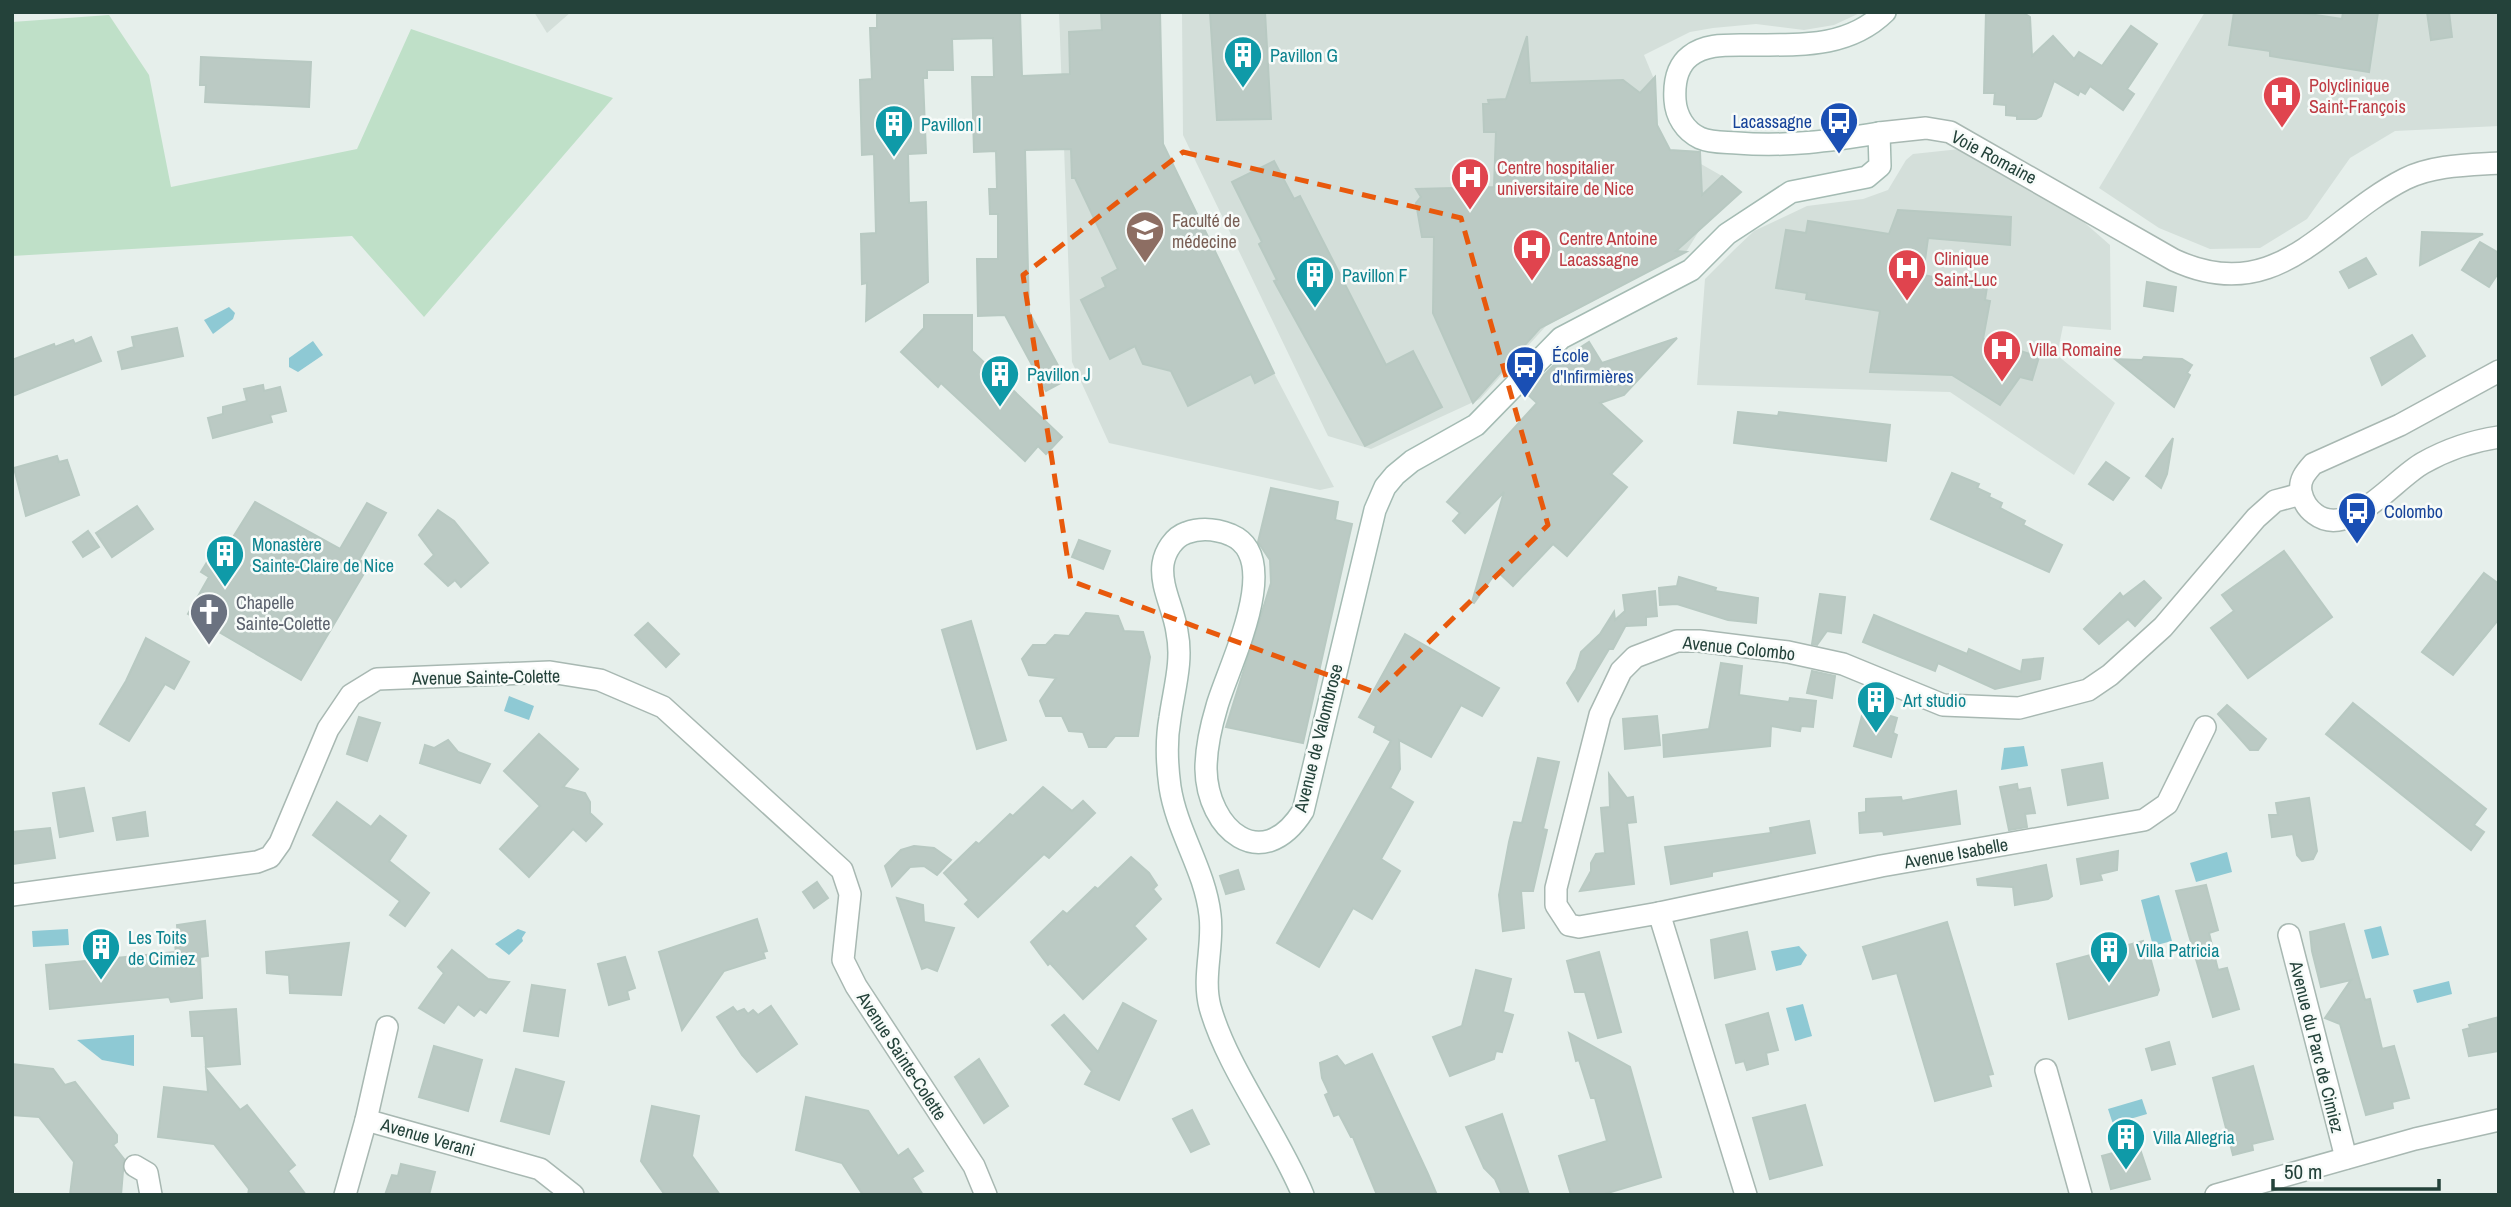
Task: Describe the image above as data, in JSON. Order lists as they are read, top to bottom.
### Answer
{
  "streets": {
    "street": [
      "Voie Romaine",
      "Avenue Colombo",
      "Avenue Sainte-Colette",
      "Avenue de Valombrose",
      "Avenue Isabelle",
      "Avenue du Parc de Cimiez",
      "Avenue Verani"
    ]
  },
  "crossings": [
    ["Voie Romaine", "Avenue de Valombrose"],
    ["Avenue Colombo", "Avenue Isabelle"]
  ],
  "places": {
    "building": [
      "Pavillon G",
      "Pavillon I",
      "Pavillon F",
      "Pavillon J",
      "Monastère Sainte-Claire de Nice",
      "Art studio",
      "Les Toits de Cimiez",
      "Villa Patricia",
      "Villa Allegria"
    ],
    "hospital": [
      "Polyclinique Saint-François",
      "Centre hospitalier universitaire de Nice",
      "Centre Antoine Lacassagne",
      "Clinique Saint-Luc",
      "Villa Romaine"
    ],
    "bus stop": ["Lacassagne", "École d'Infirmières", "Colombo"],
    "school or university": ["Faculté de médecine"],
    "church": ["Chapelle Sainte-Colette"]
  },
  "scale_bar": "50 m"
}
